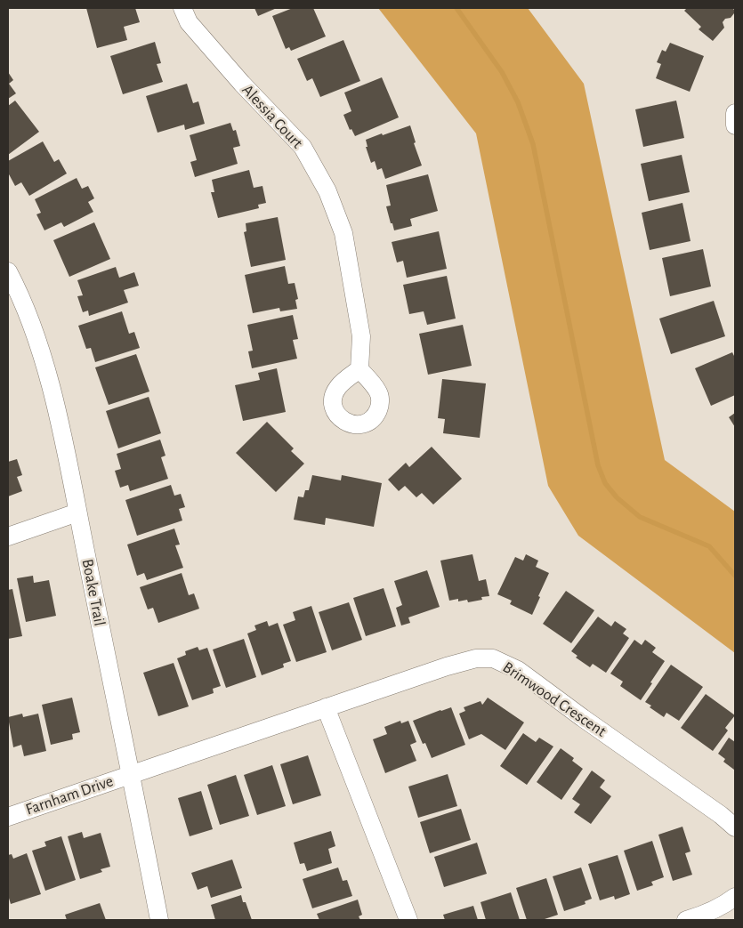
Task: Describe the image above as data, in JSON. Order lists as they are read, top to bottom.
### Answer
{
  "streets": {
    "street": [
      "Alessia Court",
      "Boake Trail",
      "Brimwood Crescent",
      "Farnham Drive"
    ]
  },
  "crossings": [
    ["Boake Trail", "Brimwood Crescent"],
    ["Boake Trail", "Farnham Drive"],
    ["Brimwood Crescent", "Farnham Drive"]
  ]
}
